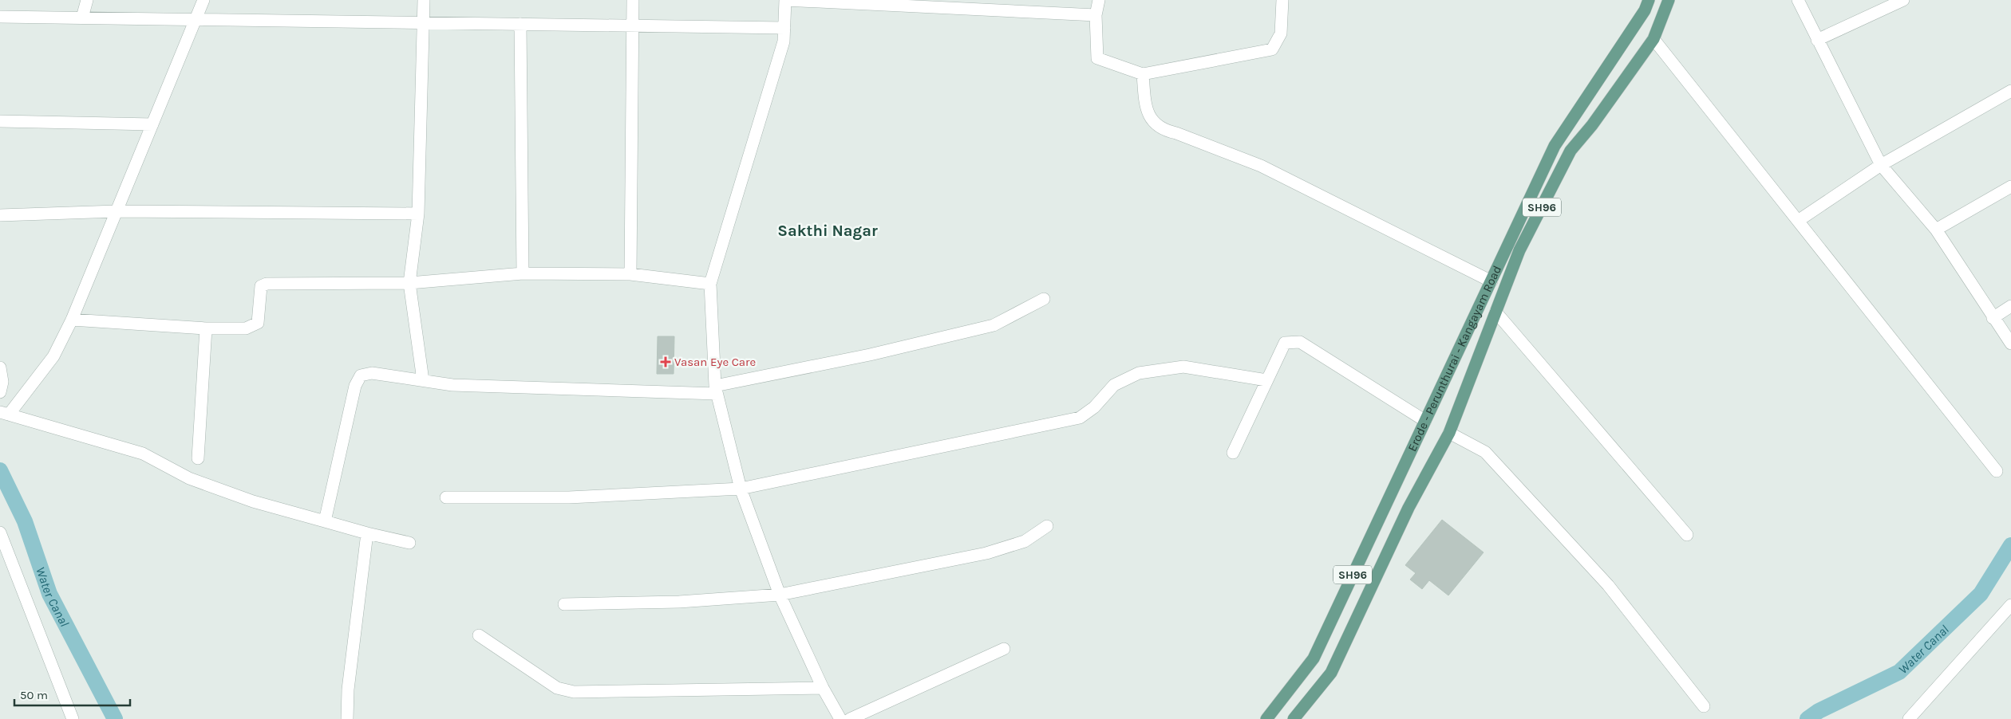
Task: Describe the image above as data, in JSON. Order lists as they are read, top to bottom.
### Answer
{
  "streets": {
    "main road": ["SH96", "Erode - Perunthurai - Kangayam Road"]
  },
  "districts": ["Sakthi Nagar"],
  "water": ["Water Canal"],
  "places": {
    "health": ["Vasan Eye Care"]
  },
  "scale_bar": "50 m"
}
